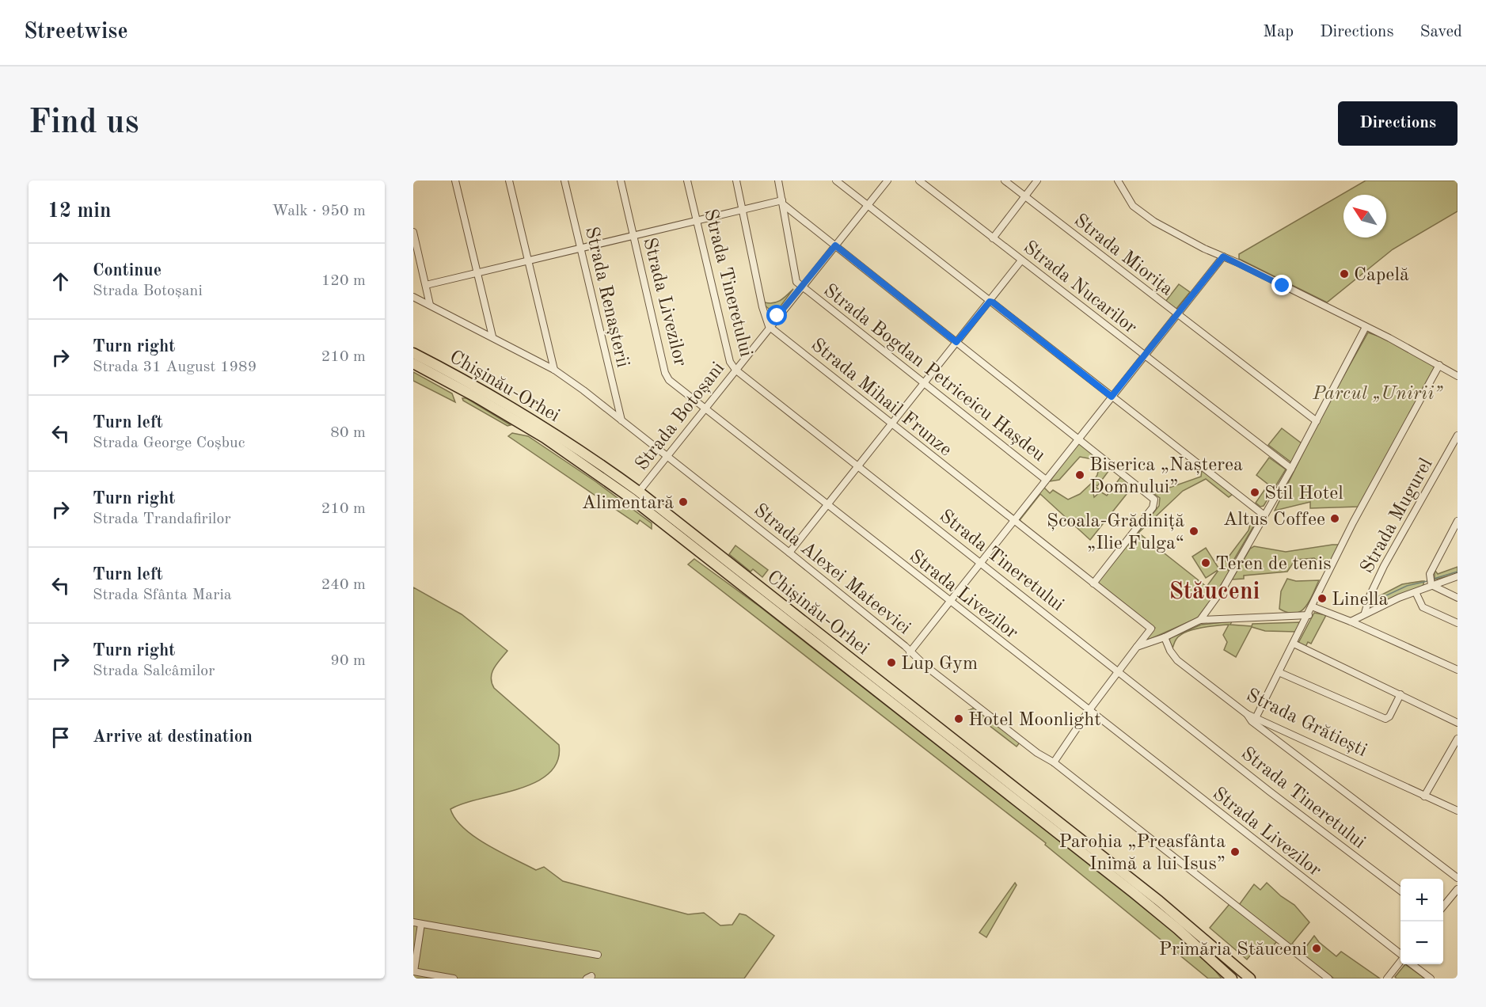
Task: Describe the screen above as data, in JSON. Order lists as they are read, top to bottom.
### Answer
{
  "streets": {
    "highway": ["Chișinău-Orhei"],
    "street": [
      "Strada Miorița",
      "Strada Tineretului",
      "Strada Nucarilor",
      "Strada Renașterii",
      "Strada Livezilor",
      "Strada Bogdan Petriceicu Hașdeu",
      "Strada Mihail Frunze",
      "Strada Botoșani",
      "Strada Mugurel",
      "Strada Alexei Mateevici",
      "Strada Grătiești"
    ]
  },
  "crossings": [
    ["Strada Tineretului", "Strada Botoșani"],
    ["Strada Renașterii", "Strada Alexei Mateevici"],
    ["Strada Livezilor", "Strada Botoșani"],
    ["Strada Bogdan Petriceicu Hașdeu", "Strada Botoșani"],
    ["Chișinău-Orhei", "Strada Botoșani"],
    ["Strada Mihail Frunze", "Strada Botoșani"],
    ["Strada Botoșani", "Strada Alexei Mateevici"]
  ],
  "districts": ["Stăuceni"],
  "parks": ["Parcul „Unirii”"],
  "places": [
    "Capelă",
    "Biserica „Nașterea Domnului”",
    "Stil Hotel",
    "Alimentară",
    "Altus Coffee",
    "Școala-Grădiniță „Ilie Fulga“",
    "Teren de tenis",
    "Linella",
    "Lup Gym",
    "Hotel Moonlight",
    "Parohia „Preasfânta Inimă a lui Isus”",
    "Primăria Stăuceni"
  ],
  "north": "top left",
  "page": {
    "header": "Streetwise",
    "nav": ["Map", "Directions", "Saved"],
    "buttons": "Directions",
    "title": "Find us",
    "heading": ["12 min", "Walk · 950 m"],
    "list": [
      ["Continue", "Strada Botoșani", "120 m"],
      ["Turn right", "Strada 31 August 1989", "210 m"],
      ["Turn left", "Strada George Coșbuc", "80 m"],
      ["Turn right", "Strada Trandafirilor", "210 m"],
      ["Turn left", "Strada Sfânta Maria", "240 m"],
      ["Turn right", "Strada Salcâmilor", "90 m"],
      "Arrive at destination"
    ],
    "map_buttons": ["+", "−"]
  }
}
